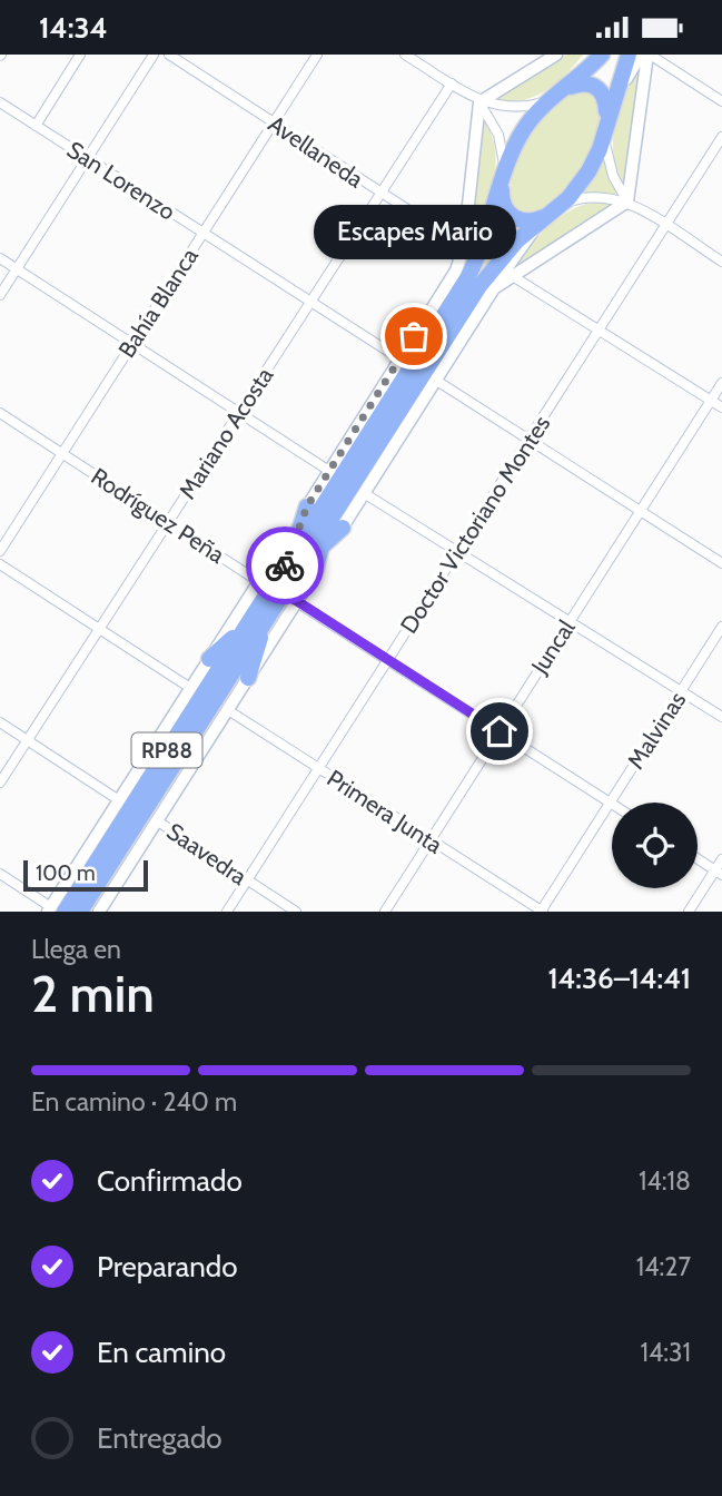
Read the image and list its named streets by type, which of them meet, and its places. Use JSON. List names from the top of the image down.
{
  "streets": {
    "highway": ["RP88"],
    "street": [
      "Avellaneda",
      "San Lorenzo",
      "Bahía Blanca",
      "Mariano Acosta",
      "Rodríguez Peña",
      "Doctor Victoriano Montes",
      "Juncal",
      "Malvinas",
      "Primera Junta",
      "Saavedra"
    ]
  },
  "crossings": [
    ["Avellaneda", "Bahía Blanca"],
    ["Avellaneda", "Mariano Acosta"],
    ["San Lorenzo", "Bahía Blanca"],
    ["San Lorenzo", "Mariano Acosta"],
    ["Bahía Blanca", "Rodríguez Peña"],
    ["Mariano Acosta", "Rodríguez Peña"],
    ["Rodríguez Peña", "Doctor Victoriano Montes"],
    ["Rodríguez Peña", "Juncal"],
    ["Rodríguez Peña", "Malvinas"],
    ["Rodríguez Peña", "RP88"],
    ["Doctor Victoriano Montes", "Primera Junta"],
    ["Doctor Victoriano Montes", "Saavedra"],
    ["Juncal", "Primera Junta"],
    ["Malvinas", "Primera Junta"]
  ],
  "places": ["Escapes Mario"],
  "scale_bar": "100 m",
  "page": {
    "status": "14:34",
    "bubble": "Escapes Mario",
    "scale": "100 m",
    "heading": ["2 min", "Llega en", "14:36–14:41"],
    "bar": "En camino · 240 m",
    "list": [
      ["Confirmado", "14:18"],
      ["Preparando", "14:27"],
      ["En camino", "14:31"],
      "Entregado"
    ]
  }
}
